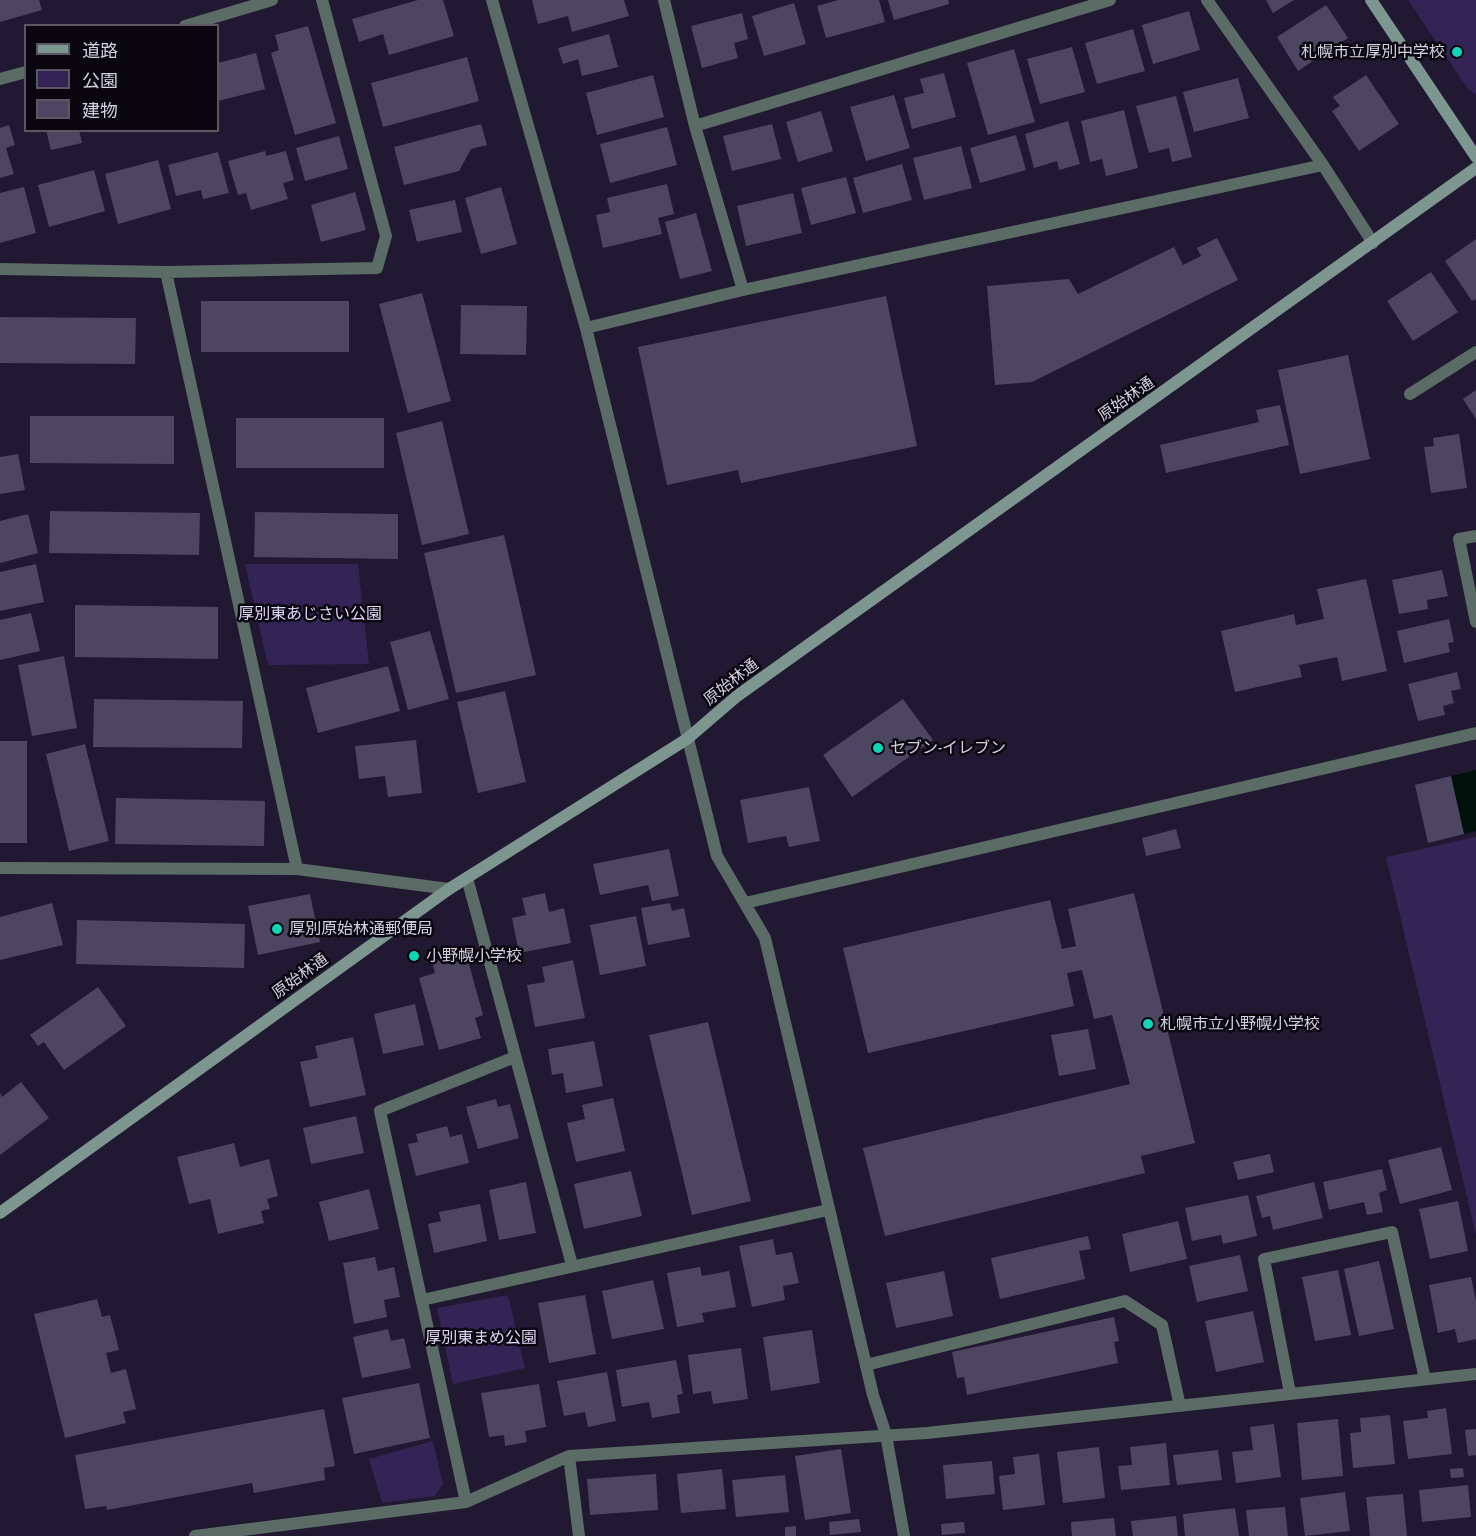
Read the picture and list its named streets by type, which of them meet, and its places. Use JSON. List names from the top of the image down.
{
  "streets": {
    "street": ["原始林通"]
  },
  "parks": ["厚別東あじさい公園", "厚別東まめ公園"],
  "places": [
    "札幌市立厚別中学校",
    "セブン-イレブン",
    "厚別原始林通郵便局",
    "小野幌小学校",
    "札幌市立小野幌小学校"
  ],
  "legend": ["道路", "公園", "建物"]
}
